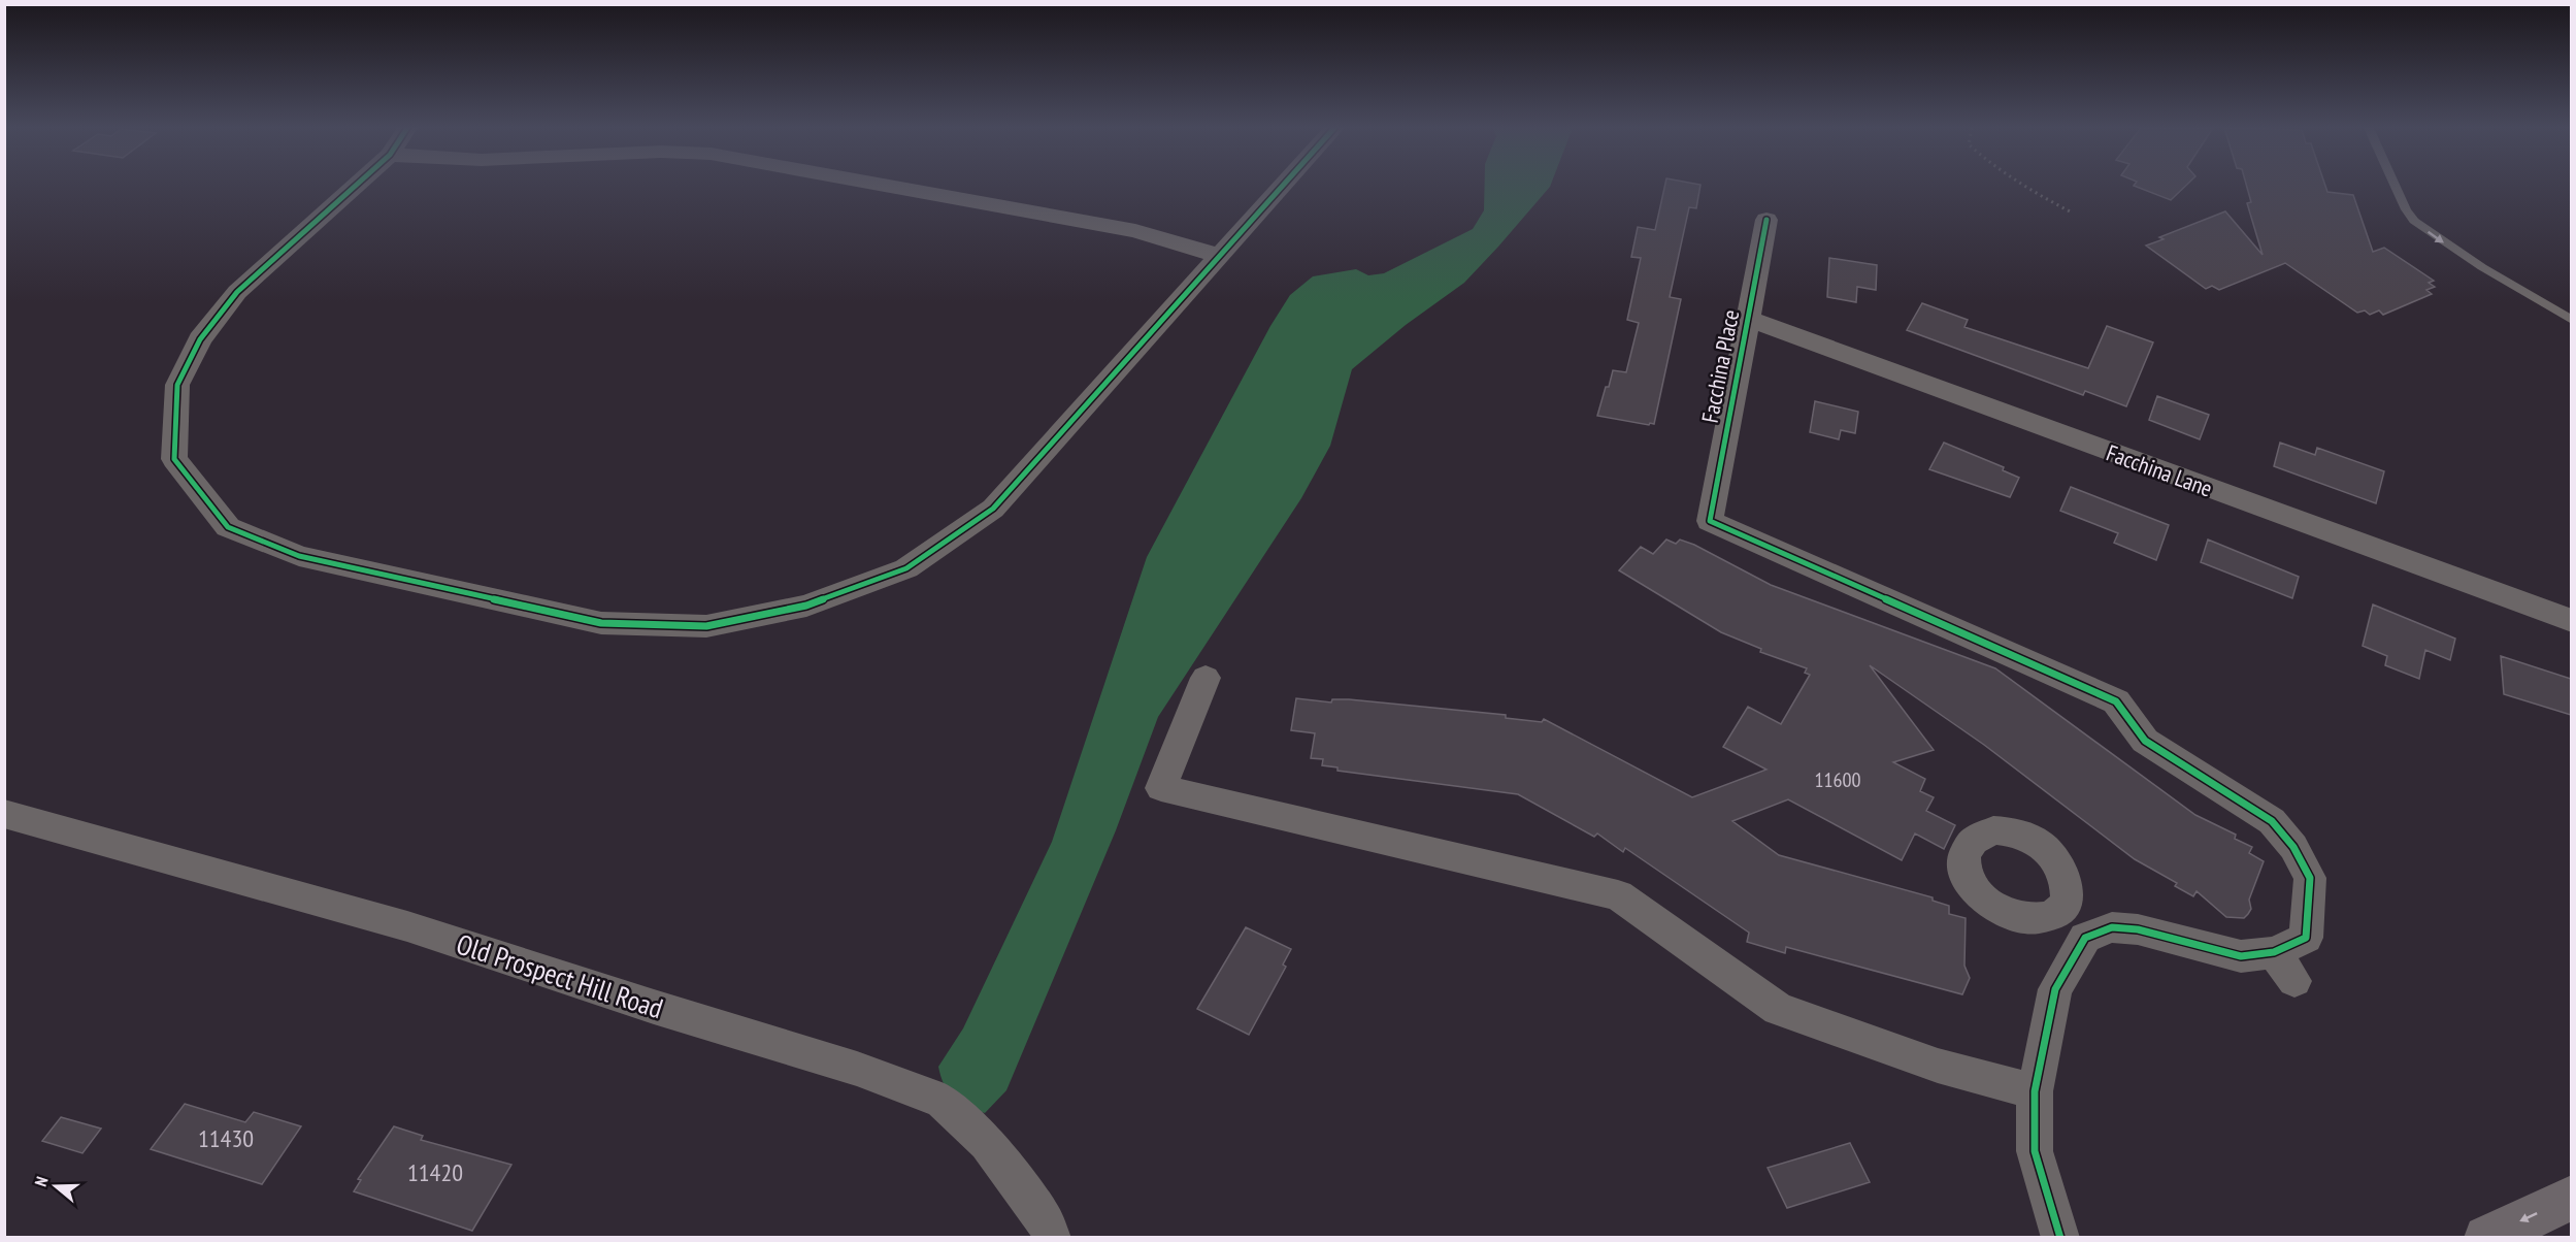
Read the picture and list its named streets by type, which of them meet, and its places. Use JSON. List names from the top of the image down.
{
  "streets": {
    "street": ["Facchina Place", "Facchina Lane", "Old Prospect Hill Road"]
  },
  "crossings": [
    ["Facchina Place", "Facchina Lane"]
  ],
  "house_numbers": ["11600", "11430", "11420"],
  "north": "left"
}
